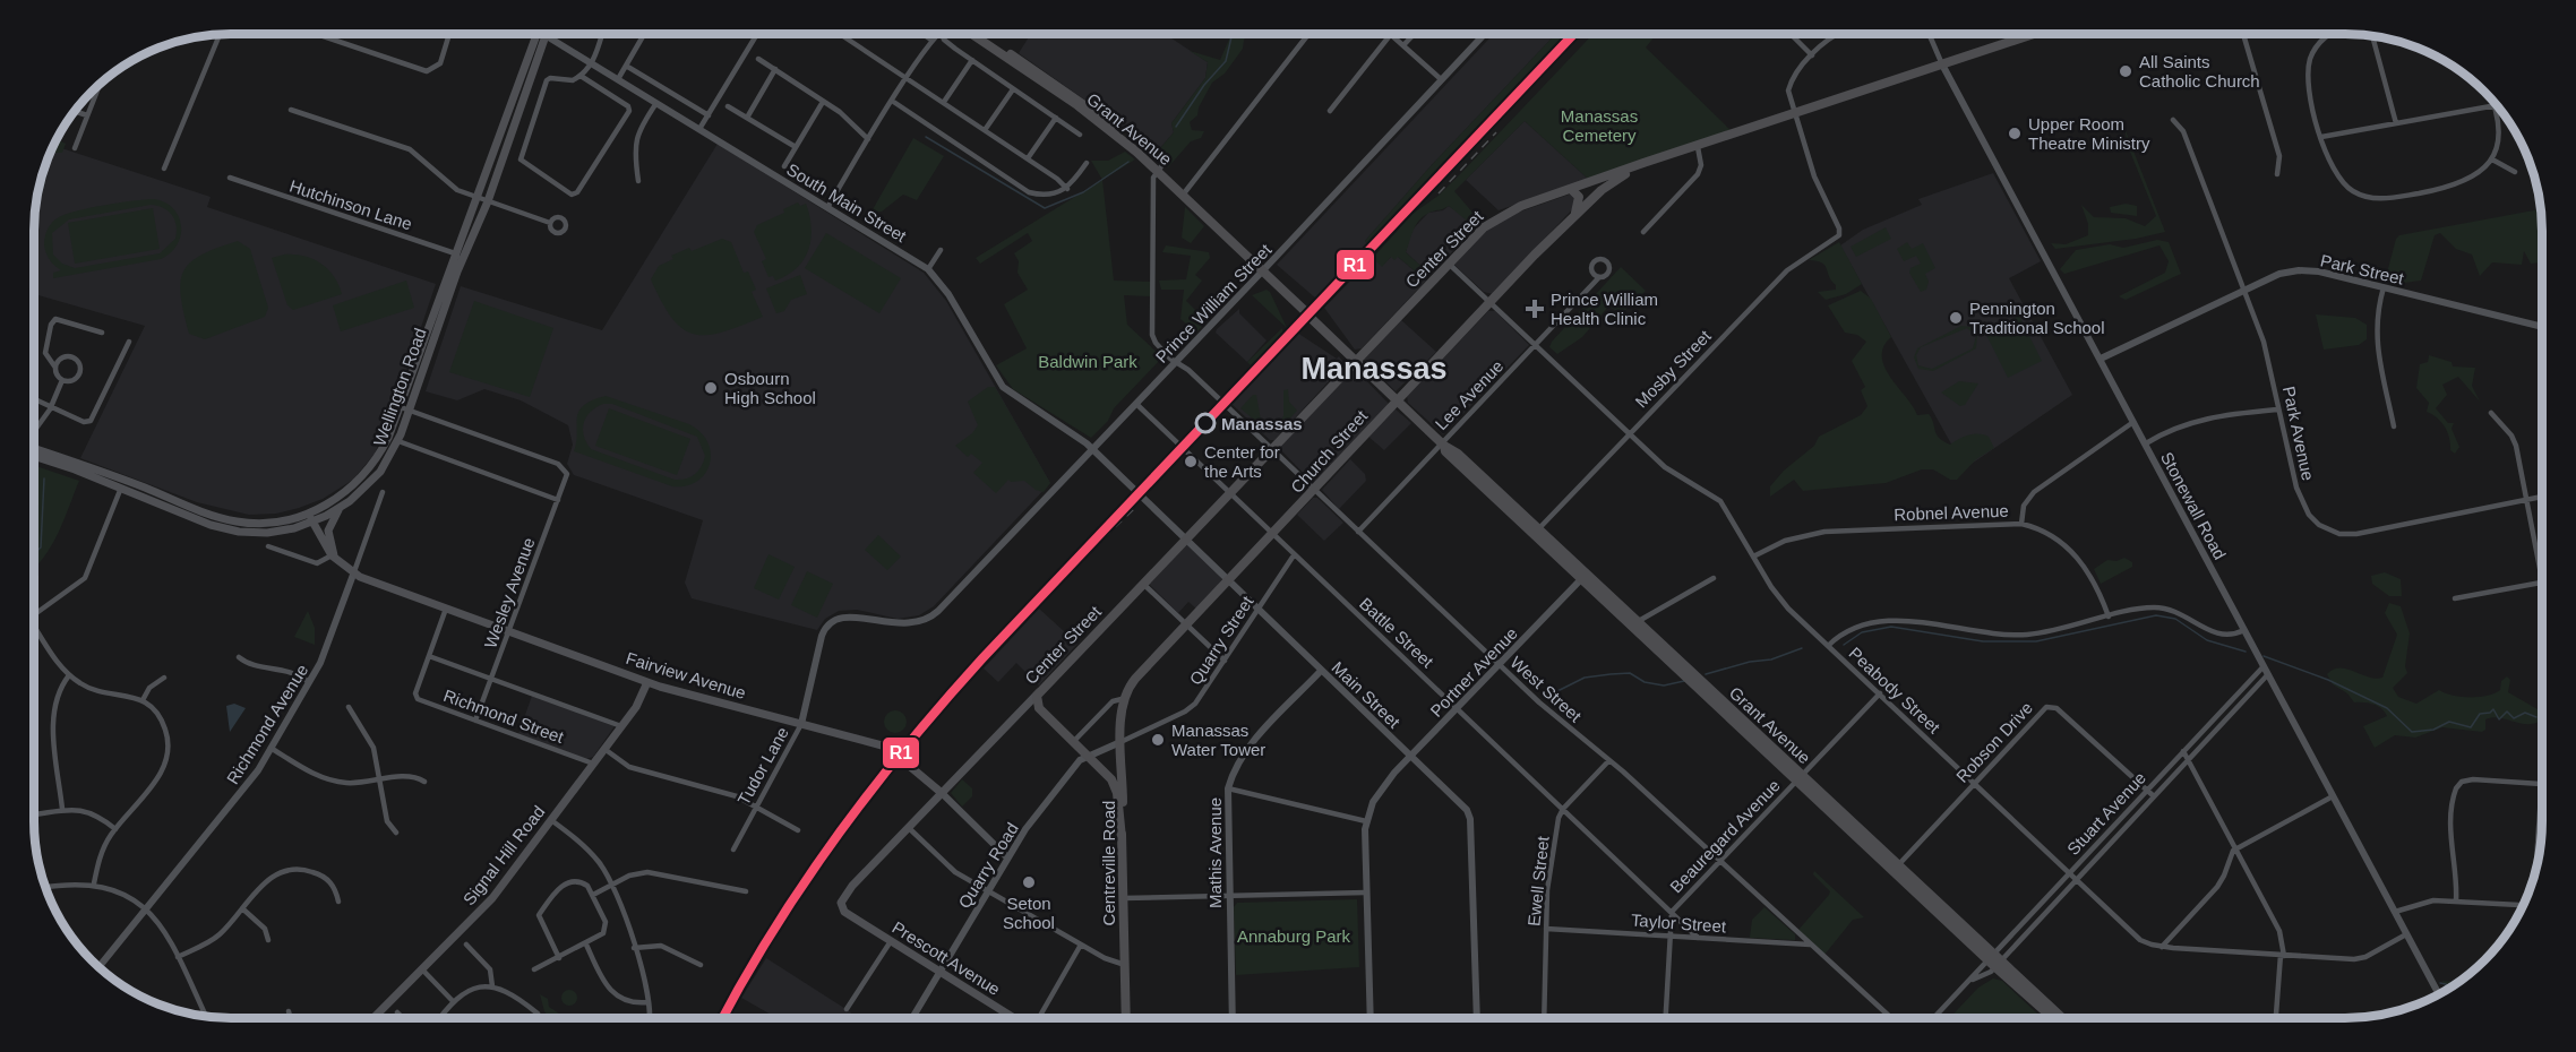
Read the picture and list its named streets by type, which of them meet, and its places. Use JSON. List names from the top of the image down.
{
  "streets": {
    "highway": ["Center Street", "Church Street", "Centreville Road"],
    "main road": [
      "Grant Avenue",
      "Wellington Road",
      "Fairview Avenue",
      "Signal Hill Road",
      "Prescott Avenue"
    ],
    "street": [
      "South Main Street",
      "Hutchinson Lane",
      "Park Street",
      "Prince William Street",
      "Mosby Street",
      "Lee Avenue",
      "Park Avenue",
      "Stonewall Road",
      "Robnel Avenue",
      "Wesley Avenue",
      "Battle Street",
      "Quarry Street",
      "Portner Avenue",
      "West Street",
      "Peabody Street",
      "Main Street",
      "Richmond Street",
      "Richmond Avenue",
      "Robson Drive",
      "Tudor Lane",
      "Stuart Avenue",
      "Beauregard Avenue",
      "Mathis Avenue",
      "Quarry Road",
      "Ewell Street",
      "Taylor Street"
    ]
  },
  "crossings": [
    ["Grant Avenue", "Center Street"],
    ["Grant Avenue", "Prince William Street"],
    ["Grant Avenue", "Mosby Street"],
    ["Grant Avenue", "Lee Avenue"],
    ["Grant Avenue", "Church Street"],
    ["Grant Avenue", "Portner Avenue"],
    ["Grant Avenue", "West Street"],
    ["Grant Avenue", "Robson Drive"],
    ["Grant Avenue", "Stuart Avenue"],
    ["Grant Avenue", "Beauregard Avenue"],
    ["South Main Street", "Prince William Street"],
    ["South Main Street", "Main Street"],
    ["Hutchinson Lane", "Wellington Road"],
    ["Center Street", "Mosby Street"],
    ["Center Street", "Church Street"],
    ["Center Street", "Stonewall Road"],
    ["Center Street", "Battle Street"],
    ["Center Street", "Fairview Avenue"],
    ["Center Street", "West Street"],
    ["Center Street", "Peabody Street"],
    ["Center Street", "Main Street"],
    ["Center Street", "Prescott Avenue"],
    ["Park Street", "Park Avenue"],
    ["Park Street", "Stonewall Road"],
    ["Prince William Street", "Battle Street"],
    ["Prince William Street", "West Street"],
    ["Prince William Street", "Main Street"],
    ["Prince William Street", "Tudor Lane"],
    ["Mosby Street", "Peabody Street"],
    ["Wellington Road", "Wesley Avenue"],
    ["Wellington Road", "Fairview Avenue"],
    ["Lee Avenue", "West Street"],
    ["Lee Avenue", "Peabody Street"],
    ["Church Street", "Battle Street"],
    ["Church Street", "West Street"],
    ["Church Street", "Peabody Street"],
    ["Church Street", "Main Street"],
    ["Church Street", "Centreville Road"],
    ["Stonewall Road", "Peabody Street"],
    ["Stonewall Road", "Stuart Avenue"],
    ["Robnel Avenue", "Peabody Street"],
    ["Wesley Avenue", "Fairview Avenue"],
    ["Wesley Avenue", "Richmond Street"],
    ["Battle Street", "Quarry Street"],
    ["Battle Street", "Portner Avenue"],
    ["Battle Street", "Beauregard Avenue"],
    ["Battle Street", "Ewell Street"],
    ["Battle Street", "Taylor Street"],
    ["Quarry Street", "Main Street"],
    ["Quarry Street", "Centreville Road"],
    ["Quarry Street", "Quarry Road"],
    ["Portner Avenue", "West Street"],
    ["Portner Avenue", "Main Street"],
    ["Fairview Avenue", "Richmond Street"],
    ["Fairview Avenue", "Richmond Avenue"],
    ["Fairview Avenue", "Tudor Lane"],
    ["Fairview Avenue", "Signal Hill Road"],
    ["Fairview Avenue", "Quarry Road"],
    ["West Street", "Beauregard Avenue"],
    ["West Street", "Taylor Street"],
    ["Peabody Street", "Robson Drive"],
    ["Peabody Street", "Stuart Avenue"],
    ["Peabody Street", "Beauregard Avenue"],
    ["Main Street", "Mathis Avenue"],
    ["Richmond Street", "Signal Hill Road"],
    ["Robson Drive", "Stuart Avenue"],
    ["Beauregard Avenue", "Taylor Street"],
    ["Centreville Road", "Quarry Road"],
    ["Quarry Road", "Prescott Avenue"],
    ["Ewell Street", "Taylor Street"]
  ],
  "districts": ["Manassas"],
  "parks": ["Manassas Cemetery", "Baldwin Park", "Annaburg Park"],
  "places": {
    "other": [
      "All Saints Catholic Church",
      "Upper Room Theatre Ministry",
      "Pennington Traditional School",
      "Osbourn High School",
      "Manassas",
      "Center for the Arts",
      "Manassas Water Tower",
      "Seton School"
    ],
    "health": ["Prince William Health Clinic"]
  },
  "lines": ["transit line R1"]
}
